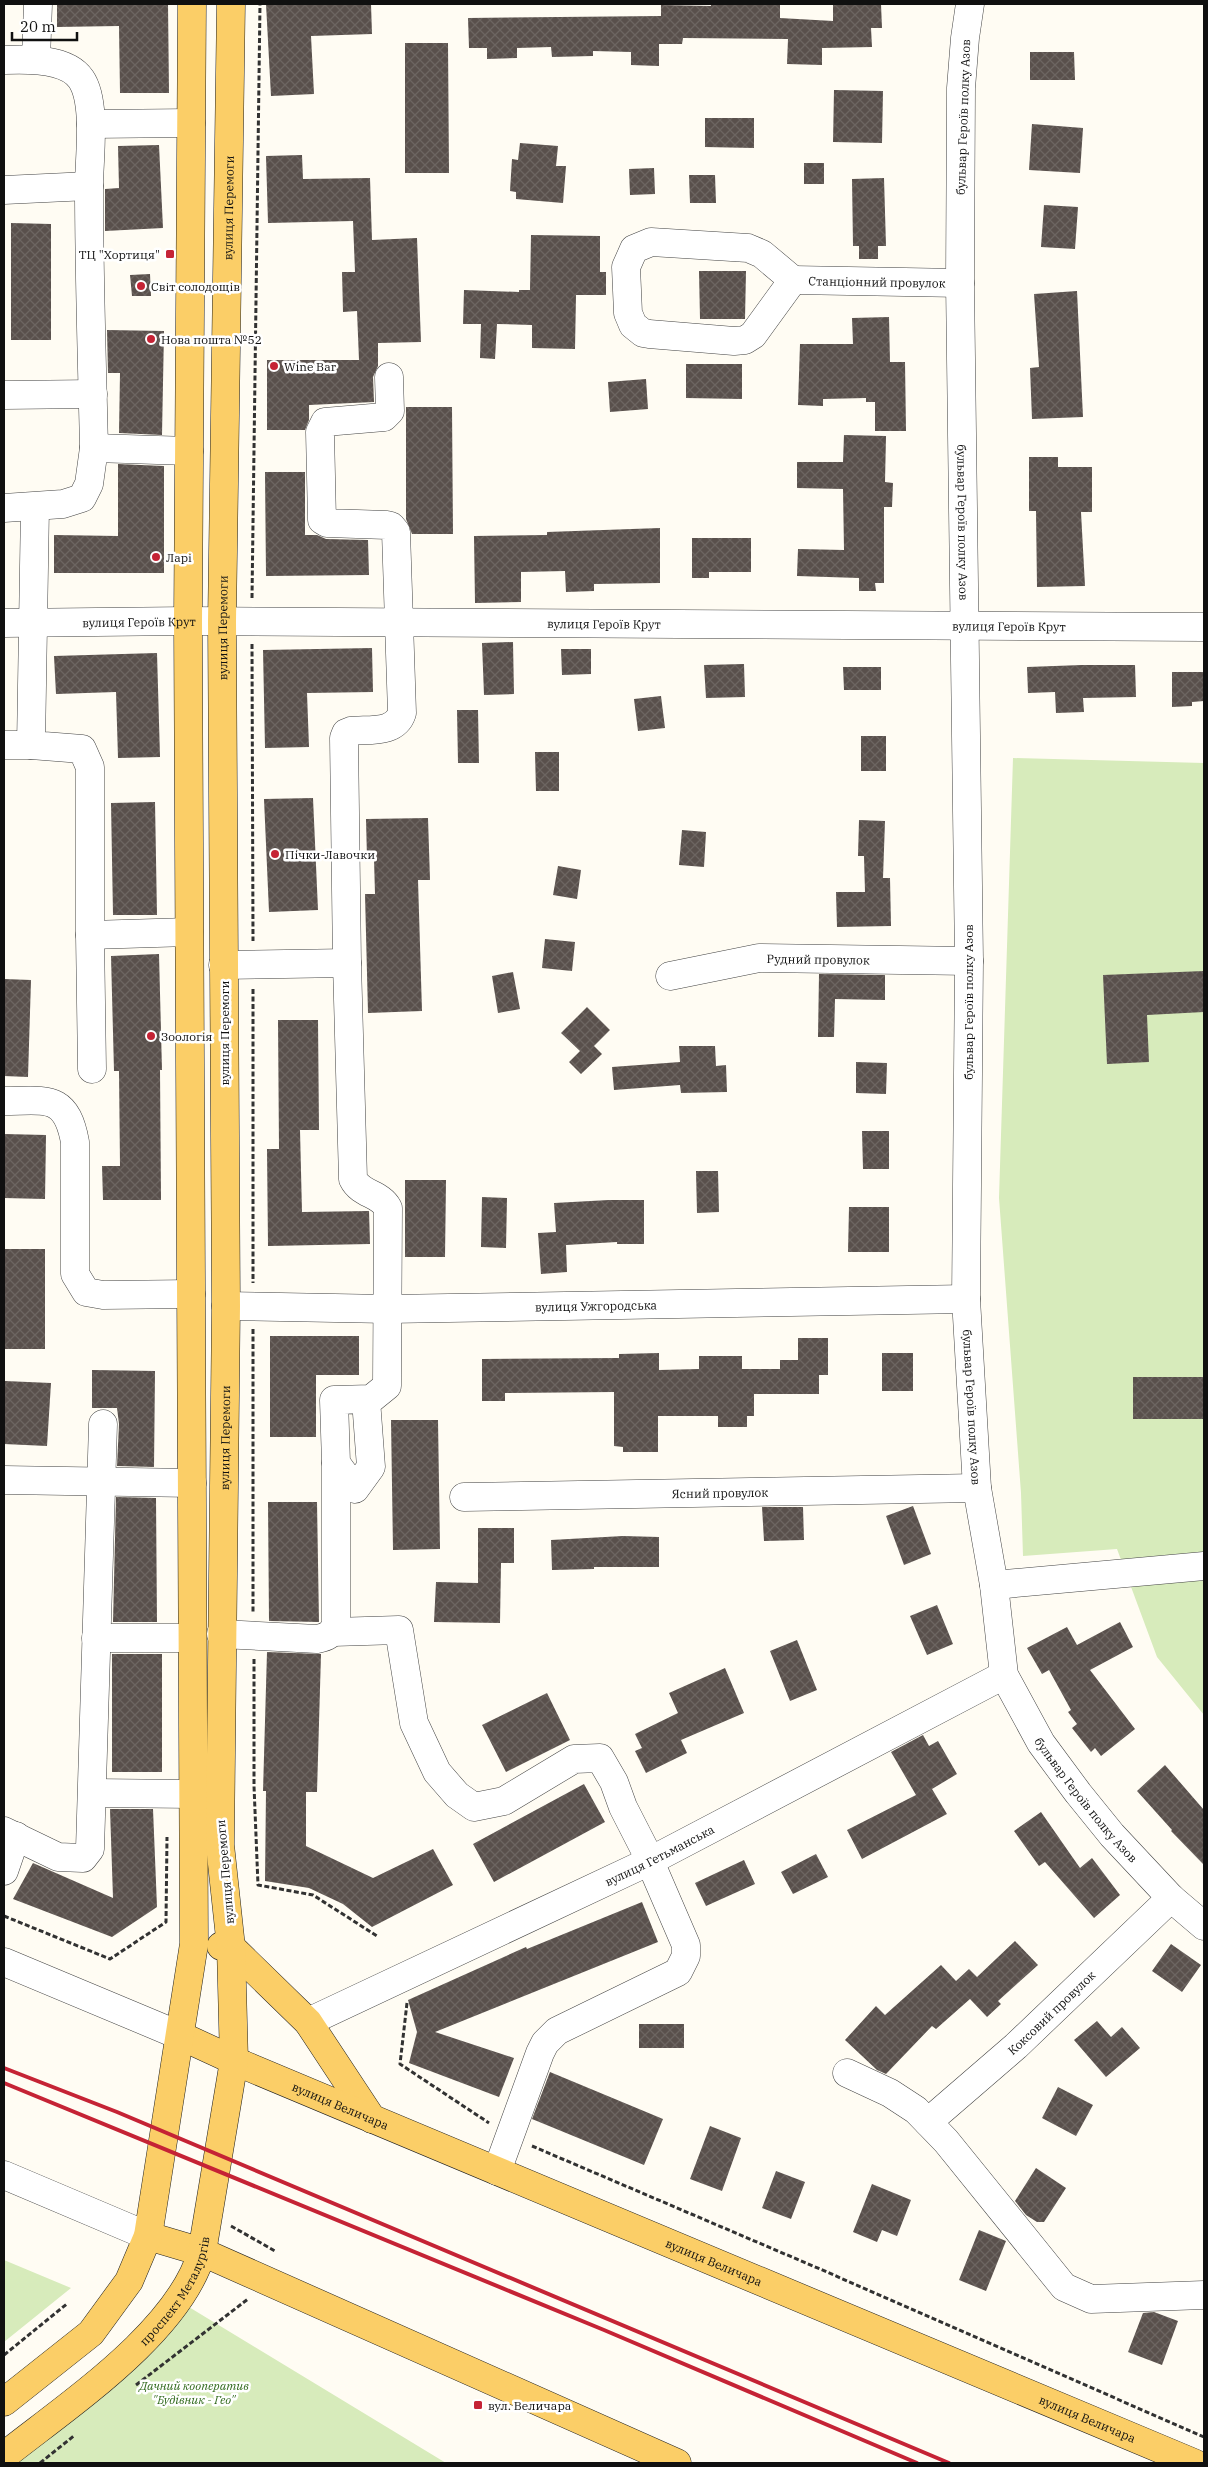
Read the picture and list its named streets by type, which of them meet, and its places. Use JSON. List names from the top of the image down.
{
  "streets": {
    "main road": ["вулиця Перемоги", "вулиця Величара", "проспект Металургів"],
    "street": [
      "бульвар Героїв полку Азов",
      "Станціонний провулок",
      "вулиця Героїв Крут",
      "Рудний провулок",
      "вулиця Ужгородська",
      "Ясний провулок",
      "вулиця Гетьманська",
      "Коксовий провулок"
    ]
  },
  "crossings": [
    ["бульвар Героїв полку Азов", "Станціонний провулок"],
    ["бульвар Героїв полку Азов", "вулиця Героїв Крут"],
    ["бульвар Героїв полку Азов", "Рудний провулок"],
    ["бульвар Героїв полку Азов", "вулиця Ужгородська"],
    ["бульвар Героїв полку Азов", "Ясний провулок"],
    ["бульвар Героїв полку Азов", "вулиця Гетьманська"],
    ["бульвар Героїв полку Азов", "Коксовий провулок"],
    ["вулиця Перемоги", "вулиця Героїв Крут"],
    ["вулиця Перемоги", "вулиця Ужгородська"],
    ["вулиця Перемоги", "вулиця Величара"],
    ["вулиця Перемоги", "проспект Металургів"],
    ["вулиця Величара", "проспект Металургів"]
  ],
  "parks": ["Дачний кооператив \"Будівник - Гео\""],
  "places": {
    "transit": ["ТЦ \"Хортиця\"", "вул. Величара"],
    "other": [
      "Світ солодощів",
      "Нова пошта №52",
      "Wine Bar",
      "Ларі",
      "Пічки-Лавочки",
      "Зоологія"
    ]
  },
  "scale_bar": "20 m"
}
